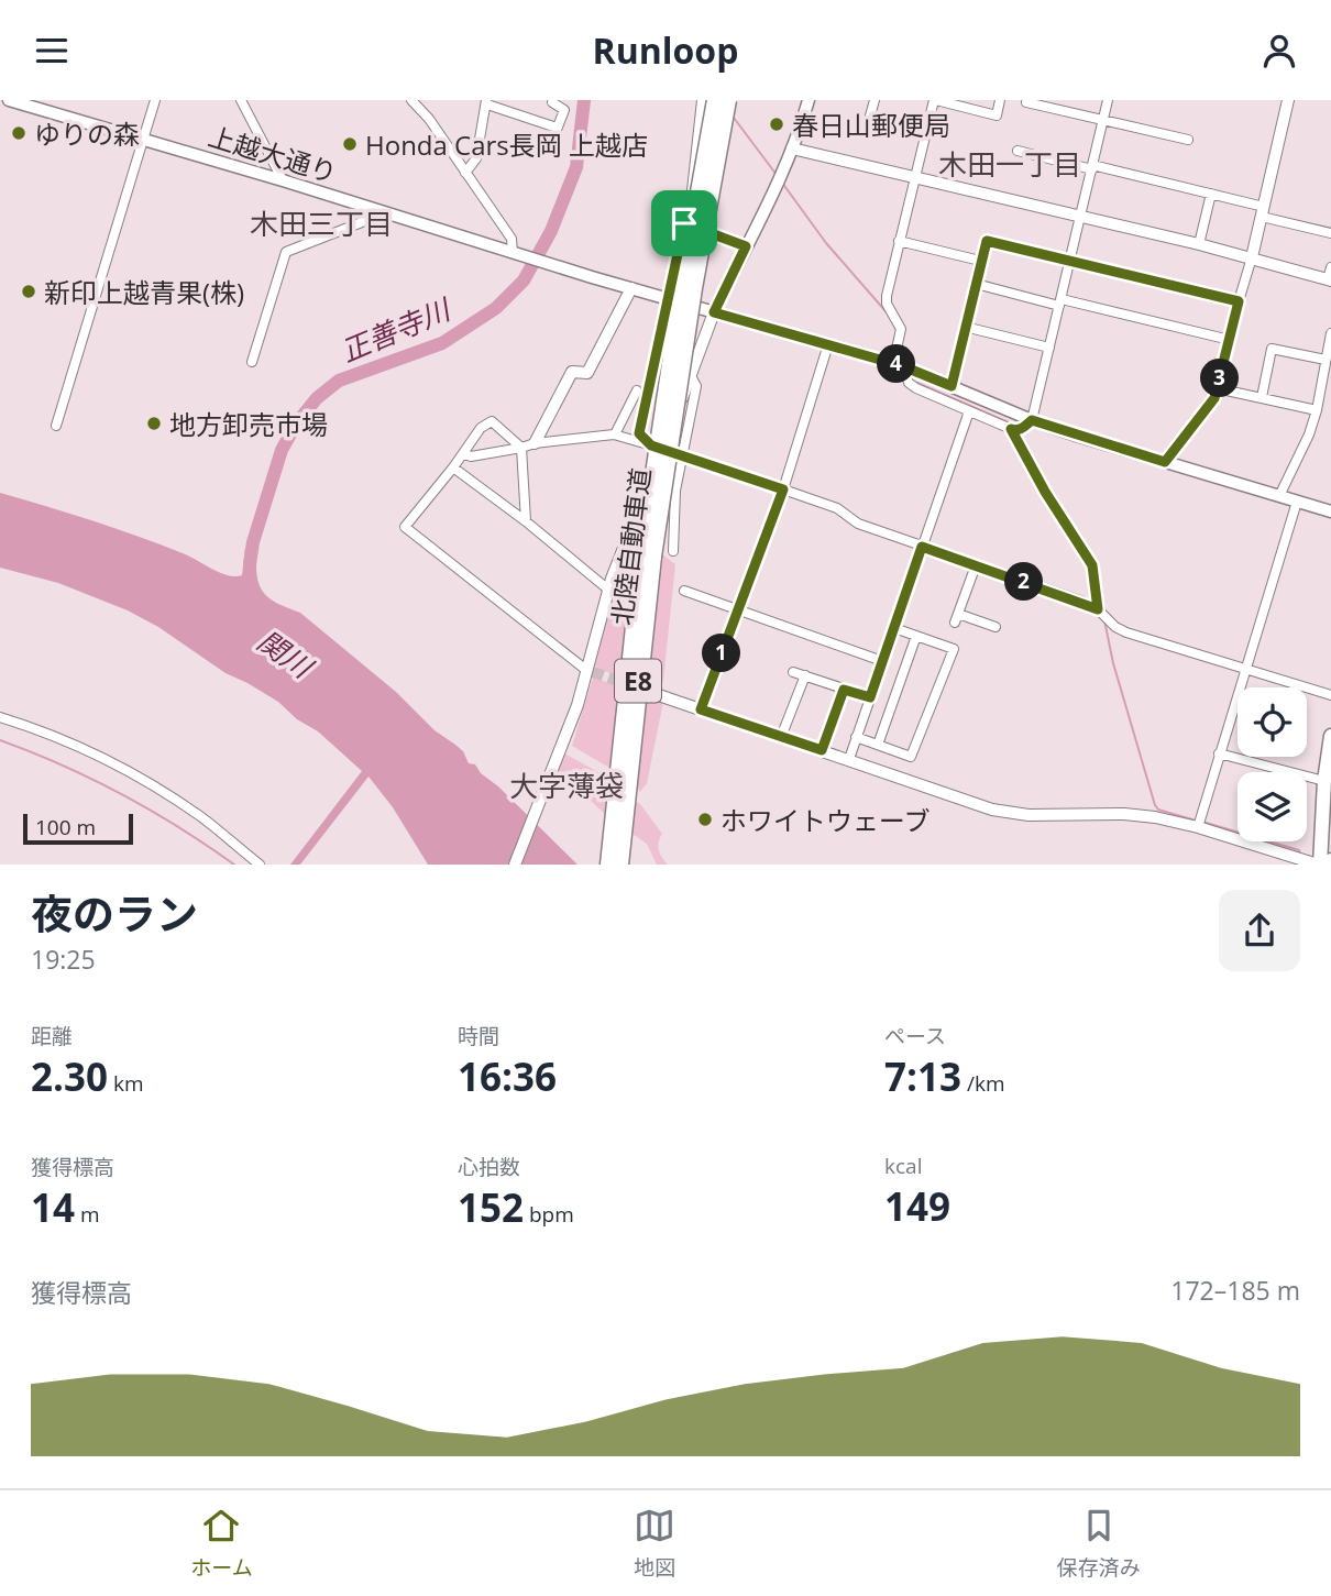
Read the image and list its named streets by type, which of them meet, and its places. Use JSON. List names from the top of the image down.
{
  "streets": {
    "highway": ["北陸自動車道", "E8"],
    "main road": ["上越大通り"]
  },
  "districts": ["木田一丁目", "木田三丁目", "大字薄袋"],
  "water": ["正善寺川", "関川"],
  "places": [
    "春日山郵便局",
    "ゆりの森",
    "Honda Cars長岡 上越店",
    "新印上越青果(株)",
    "地方卸売市場",
    "ホワイトウェーブ"
  ],
  "scale_bar": "100 m",
  "page": {
    "header": "Runloop",
    "pins": [
      "4",
      "3",
      "2",
      "1"
    ],
    "scale": "100 m",
    "heading": ["夜のラン", "19:25"],
    "stats": [
      ["距離", "2.30 km"],
      ["時間", "16:36"],
      ["ペース", "7:13 /km"],
      ["獲得標高", "14 m"],
      ["心拍数", "152 bpm"],
      ["kcal", "149"]
    ],
    "chart": ["獲得標高", "172–185 m"],
    "tabs": ["ホーム", "地図", "保存済み"]
  }
}
